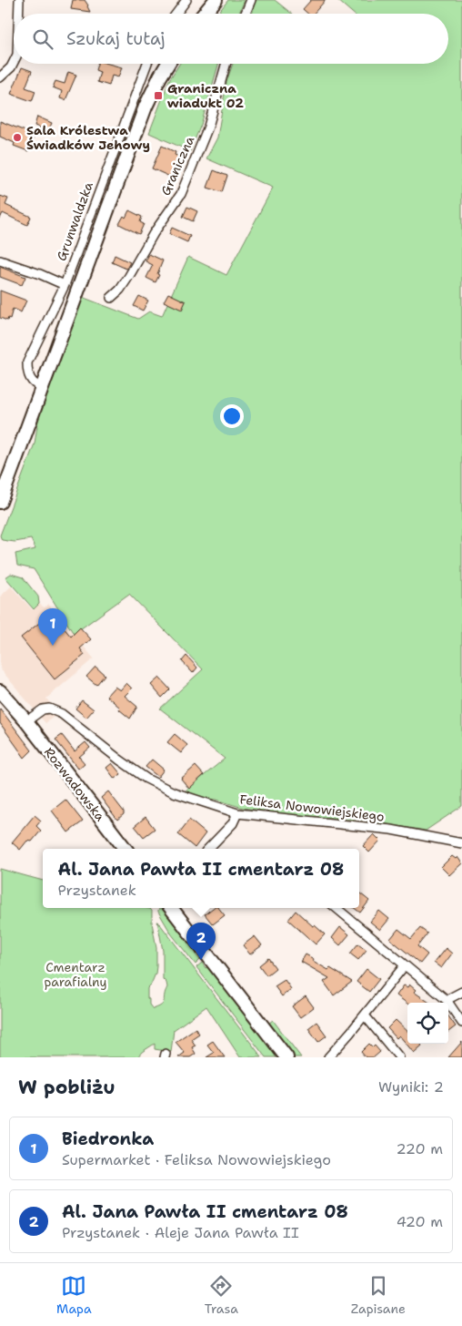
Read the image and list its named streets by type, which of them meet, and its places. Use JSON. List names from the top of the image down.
{
  "streets": {
    "street": [
      "Graniczna",
      "Grunwaldzka",
      "Rozwadowska",
      "Feliksa Nowowiejskiego"
    ]
  },
  "crossings": [
    ["Rozwadowska", "Feliksa Nowowiejskiego"]
  ],
  "parks": ["Cmentarz parafialny"],
  "places": {
    "transit": ["Graniczna wiadukt 02"],
    "other": ["Sala Królestwa Świadków Jehowy"]
  },
  "page": {
    "search": "Szukaj tutaj",
    "pins": ["1", "2"],
    "popup": ["Al. Jana Pawła II cmentarz 08", "Przystanek"],
    "heading": ["W pobliżu", "Wyniki: 2"],
    "list": [
      {
        "mark": "1",
        "name": "Biedronka",
        "note": "Supermarket · Feliksa Nowowiejskiego",
        "value": "220 m"
      },
      {
        "mark": "2",
        "name": "Al. Jana Pawła II cmentarz 08",
        "note": "Przystanek · Aleje Jana Pawła II",
        "value": "420 m"
      }
    ],
    "nav": ["Mapa", "Trasa", "Zapisane"]
  }
}
